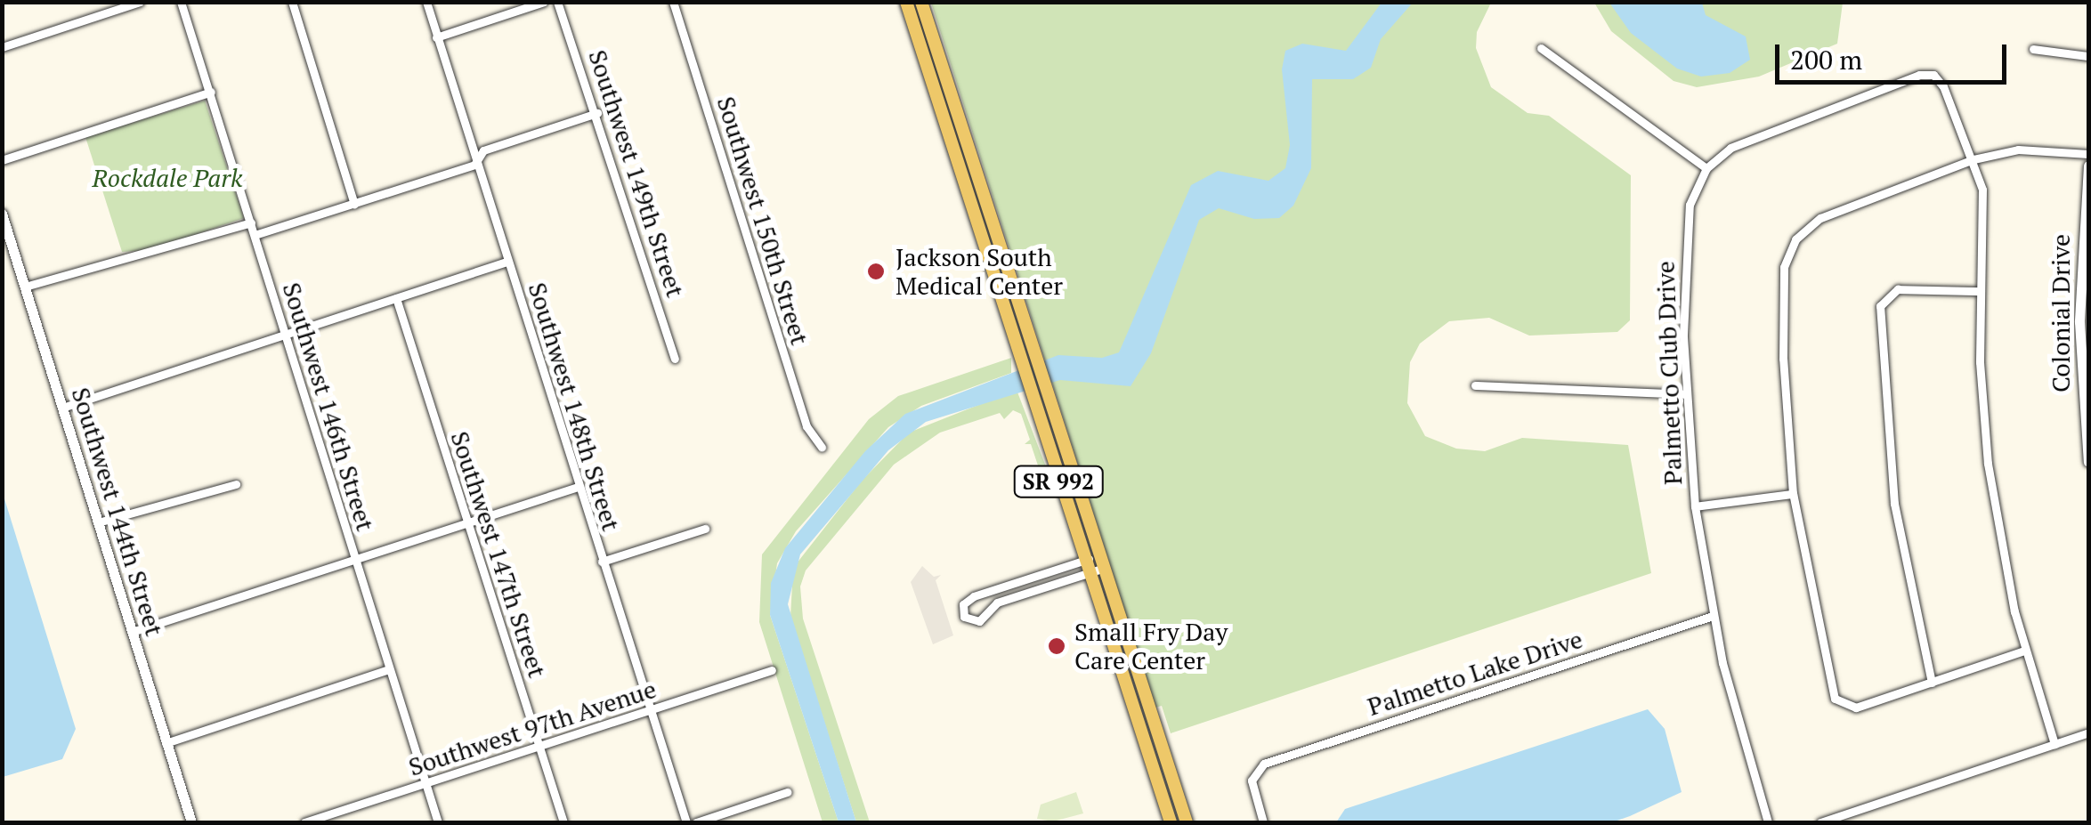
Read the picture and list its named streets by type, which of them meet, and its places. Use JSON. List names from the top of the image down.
{
  "streets": {
    "main road": ["SR 992"],
    "street": [
      "Southwest 149th Street",
      "Southwest 150th Street",
      "Colonial Drive",
      "Palmetto Club Drive",
      "Southwest 146th Street",
      "Southwest 148th Street",
      "Southwest 144th Street",
      "Southwest 147th Street",
      "Palmetto Lake Drive",
      "Southwest 97th Avenue"
    ]
  },
  "crossings": [
    ["Palmetto Club Drive", "Palmetto Lake Drive"],
    ["Southwest 146th Street", "Southwest 97th Avenue"],
    ["Southwest 148th Street", "Southwest 97th Avenue"],
    ["Southwest 147th Street", "Southwest 97th Avenue"]
  ],
  "parks": ["Rockdale Park"],
  "places": ["Jackson South Medical Center", "Small Fry Day Care Center"],
  "scale_bar": "200 m"
}
